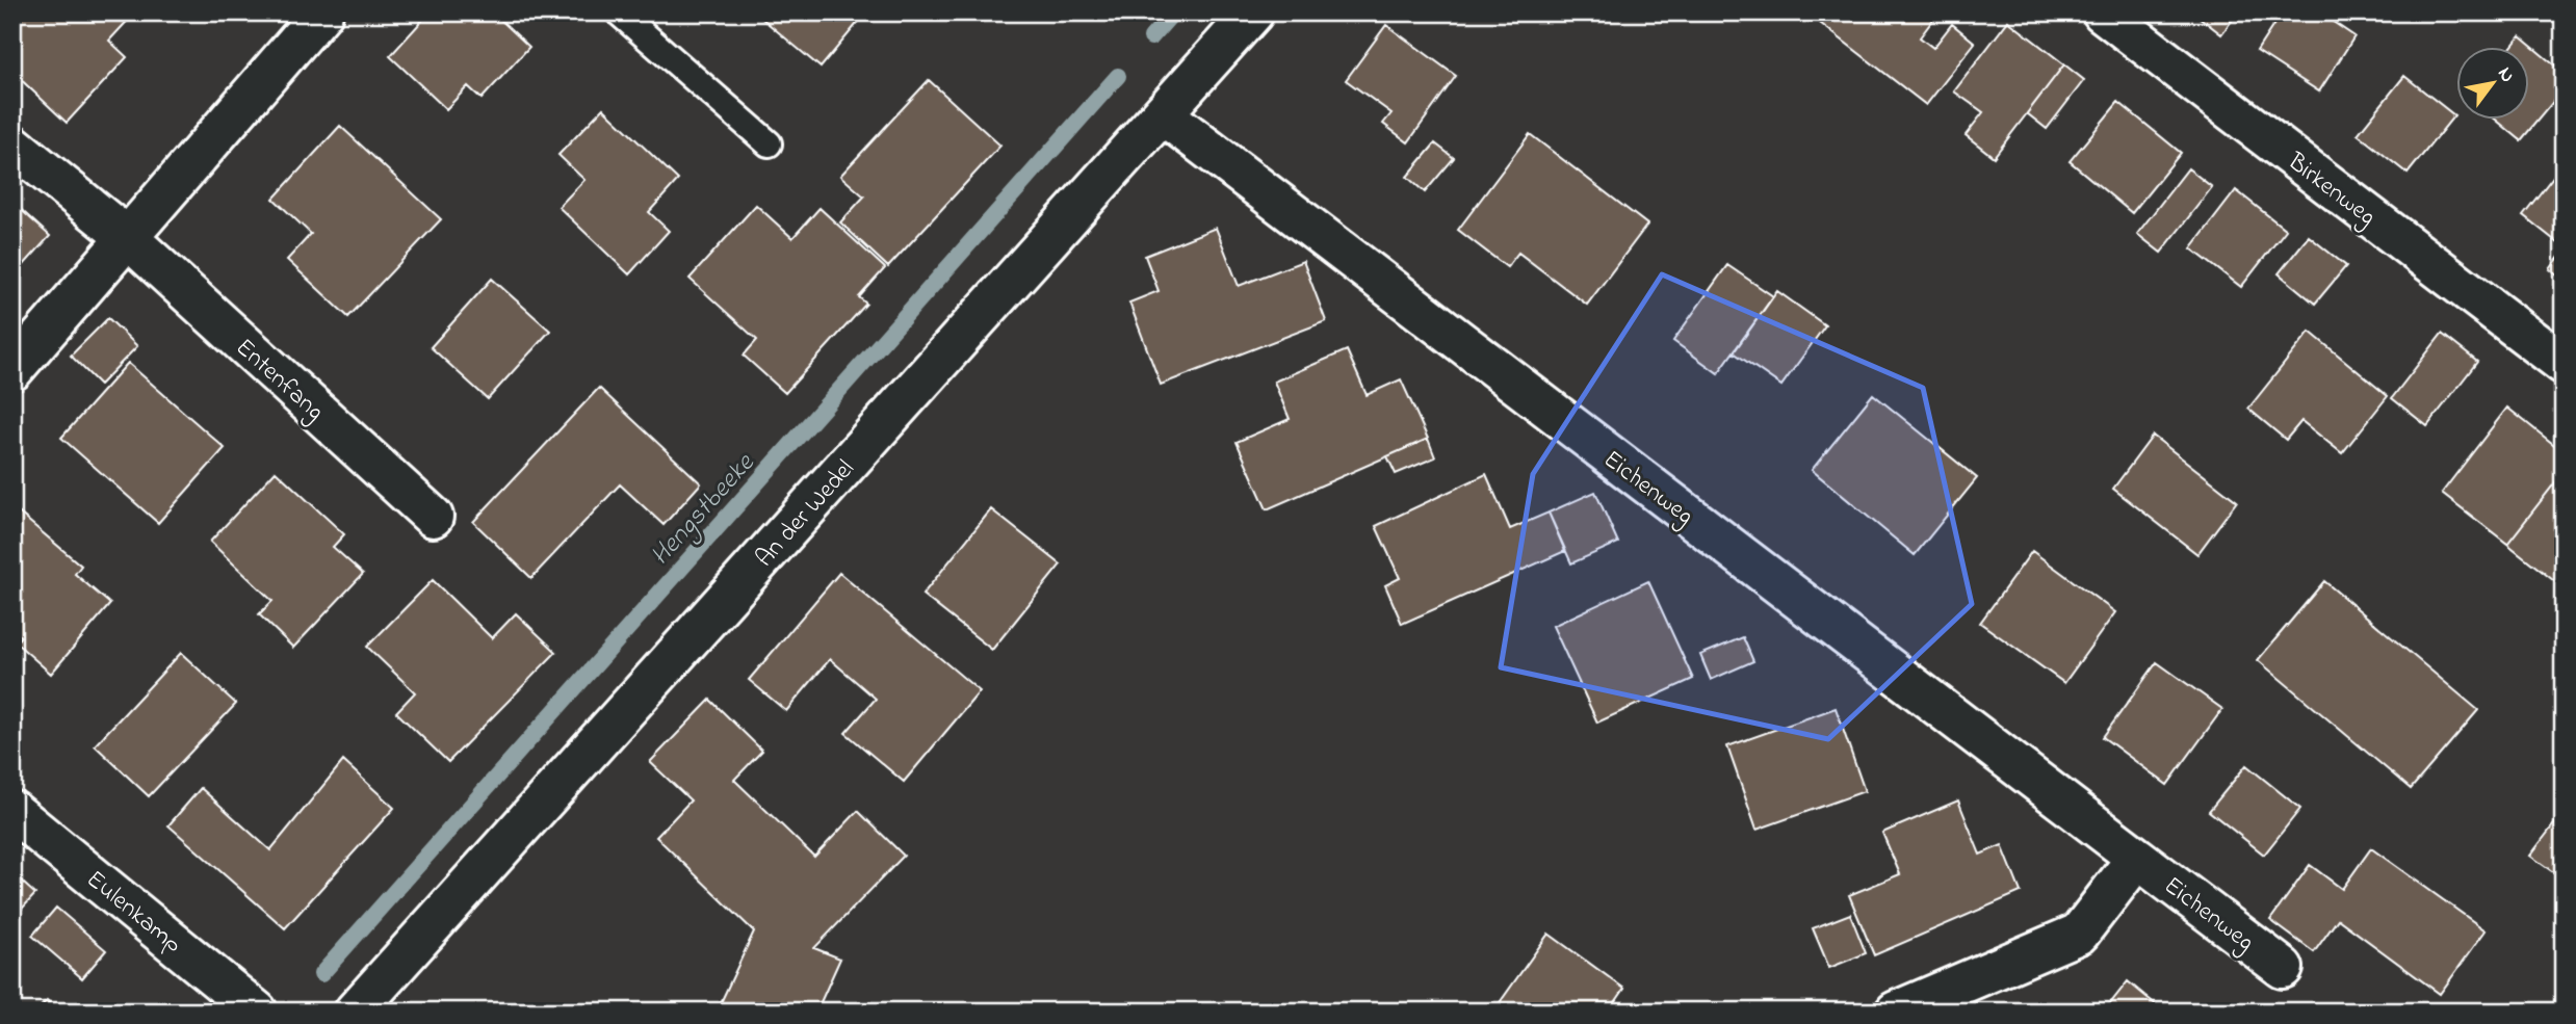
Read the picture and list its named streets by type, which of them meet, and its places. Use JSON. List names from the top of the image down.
{
  "streets": {
    "street": [
      "Birkenweg",
      "Entenfang",
      "Eichenweg",
      "An der Wedel",
      "Eulenkamp"
    ]
  },
  "crossings": [
    ["Eichenweg", "An der Wedel"]
  ],
  "water": ["Hengstbeeke"],
  "north": "top right"
}
